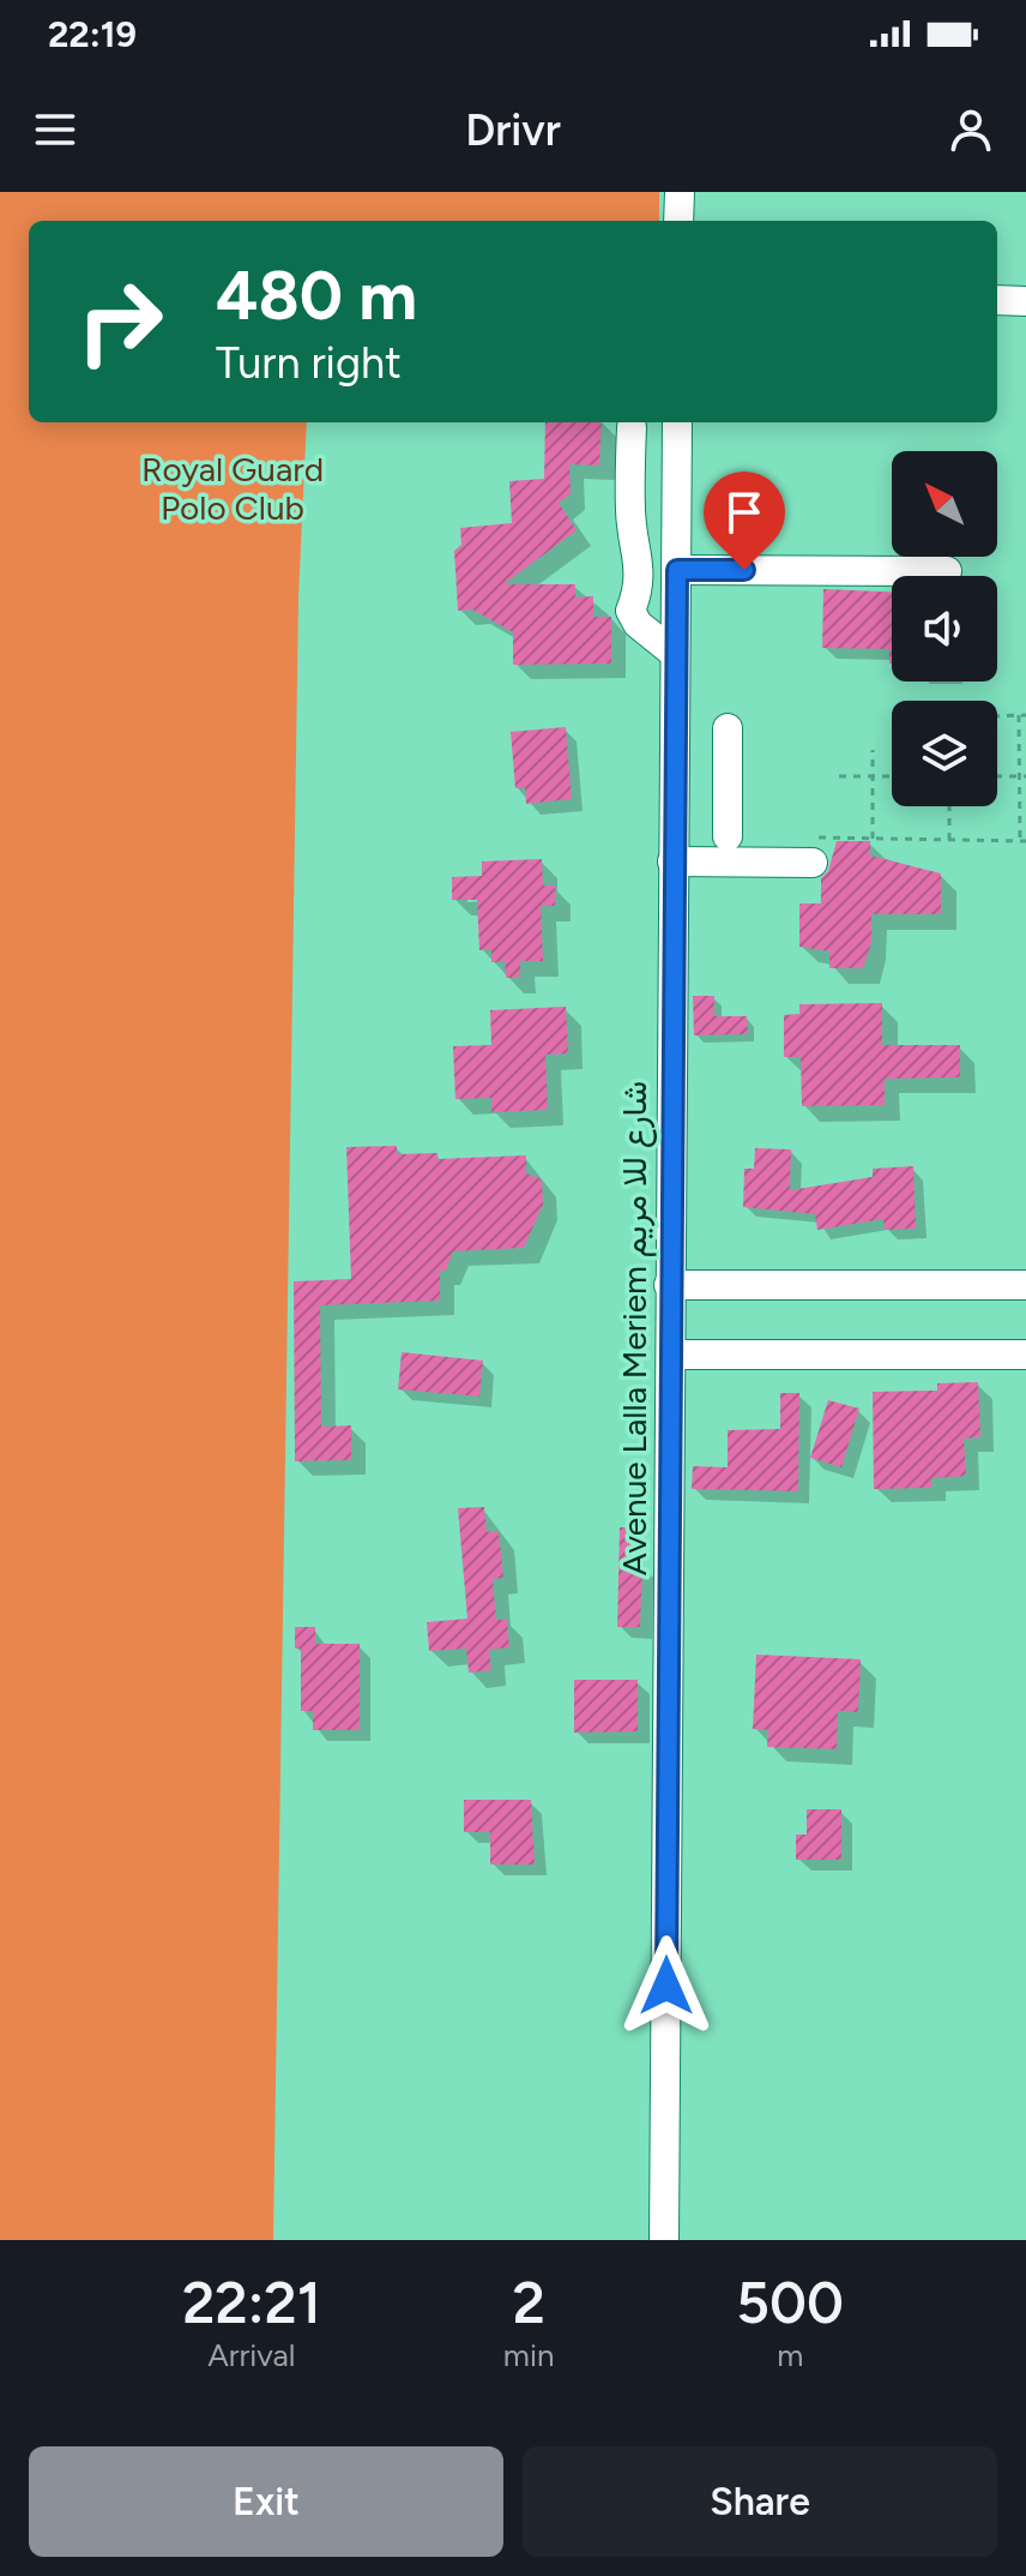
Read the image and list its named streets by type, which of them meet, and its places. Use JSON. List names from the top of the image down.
{
  "streets": {
    "street": ["Avenue Lalla Meriem شارع للا مريم"]
  },
  "parks": ["Royal Guard Polo Club"],
  "north": "top left",
  "page": {
    "status": "22:19",
    "header": "Drivr",
    "turn": ["480 m", "Turn right"],
    "eta": [
      "22:21",
      "Arrival",
      "2",
      "min",
      "500",
      "m"
    ],
    "buttons": ["Exit", "Share"]
  }
}
